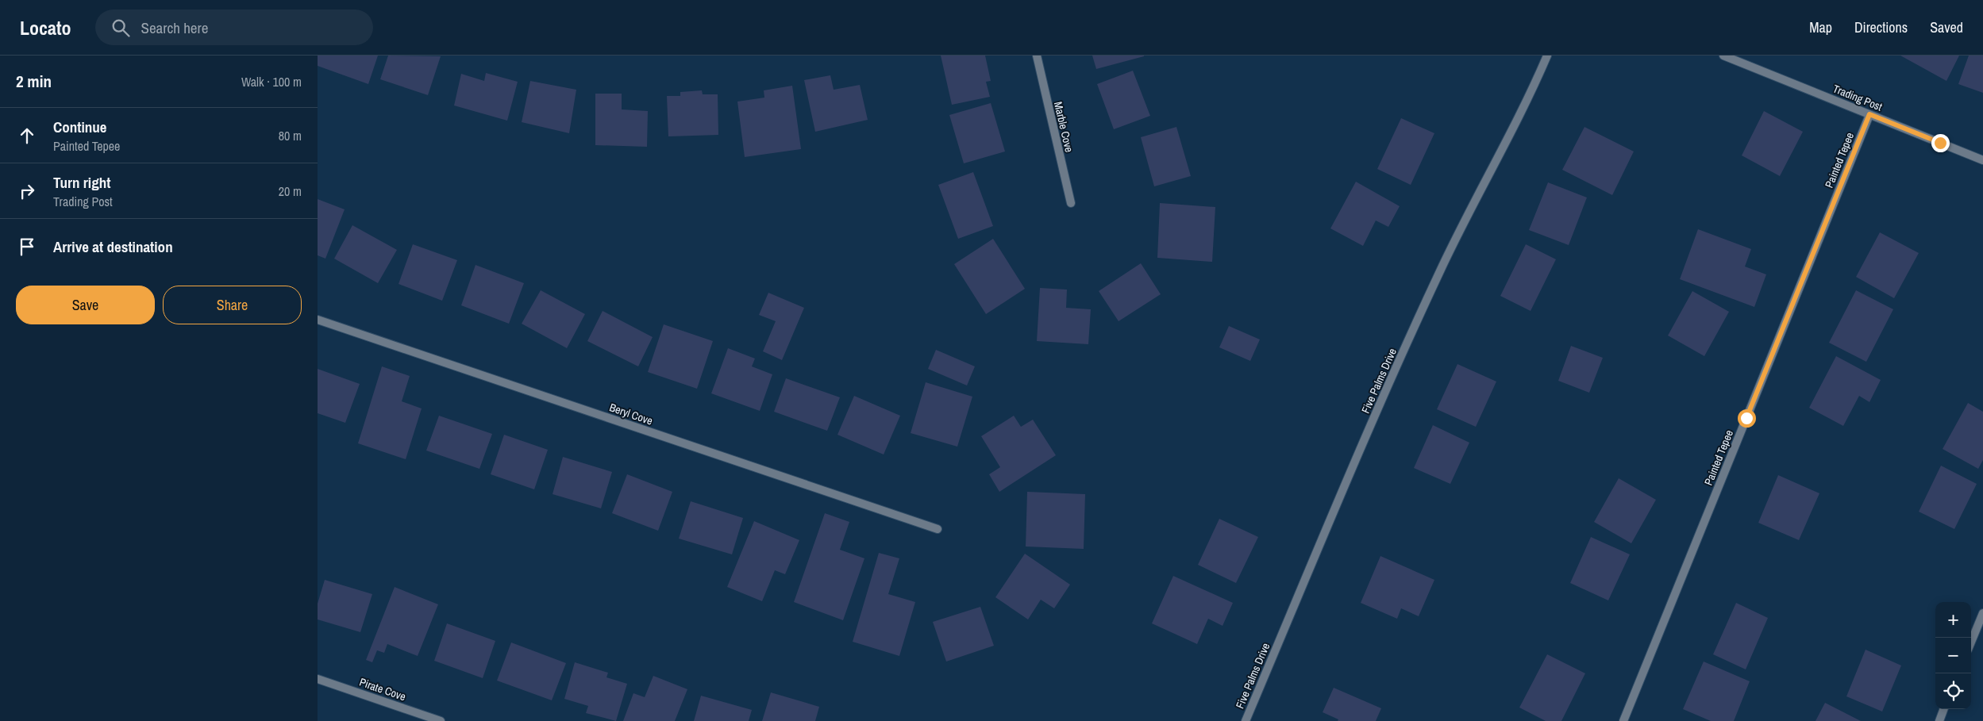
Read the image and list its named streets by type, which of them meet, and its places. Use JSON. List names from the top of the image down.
{
  "streets": {
    "street": [
      "Trading Post",
      "Marble Cove",
      "Painted Tepee",
      "Five Palms Drive",
      "Beryl Cove",
      "Pirate Cove"
    ]
  },
  "crossings": [
    ["Trading Post", "Painted Tepee"]
  ],
  "page": {
    "header": "Locato",
    "search": "Search here",
    "nav": ["Map", "Directions", "Saved"],
    "heading": ["2 min", "Walk · 100 m"],
    "list": [
      ["Continue", "Painted Tepee", "80 m"],
      ["Turn right", "Trading Post", "20 m"],
      "Arrive at destination"
    ],
    "buttons": ["Save", "Share"],
    "map_buttons": ["+", "−"]
  }
}
